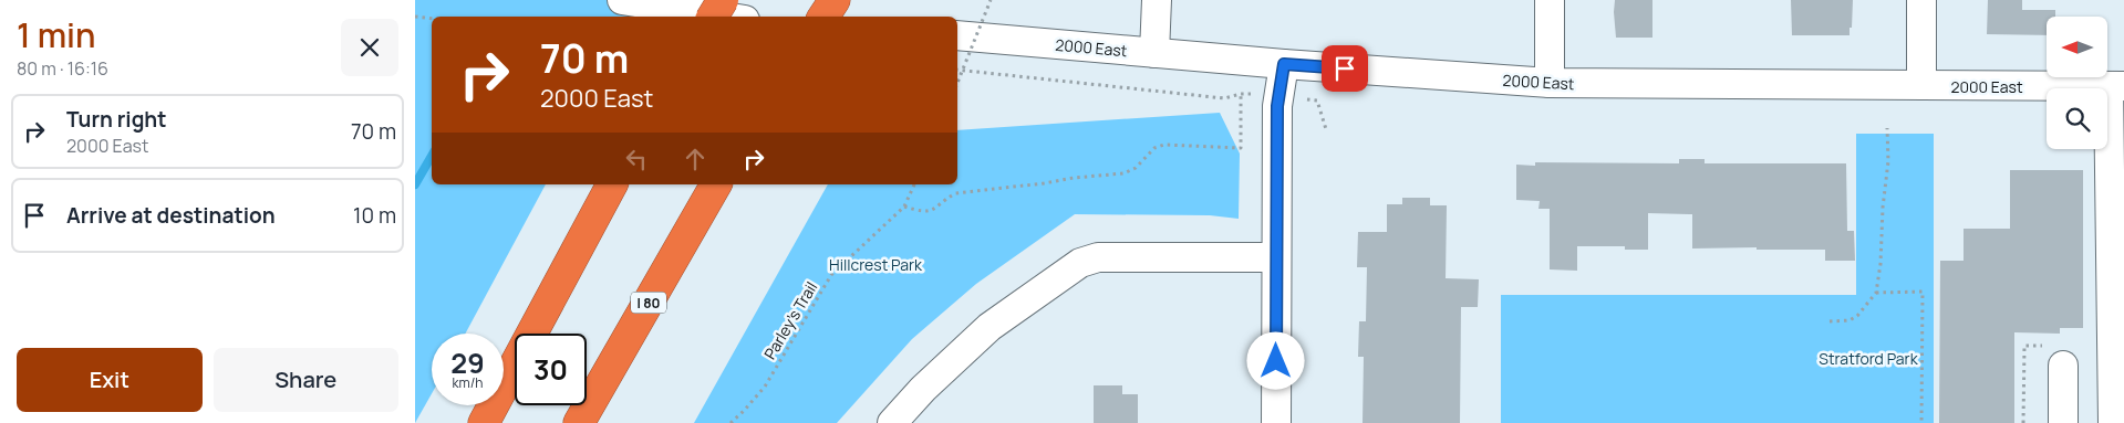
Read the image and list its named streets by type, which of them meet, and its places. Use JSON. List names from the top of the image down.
{
  "streets": {
    "highway": ["I 80"],
    "street": ["2000 East"],
    "path": ["Parley's Trail"]
  },
  "parks": ["Hillcrest Park", "Stratford Park"],
  "north": "left",
  "page": {
    "heading": ["1 min", "80 m · 16:16"],
    "turn": ["70 m", "2000 East"],
    "list": [
      {
        "name": "Turn right",
        "note": "2000 East",
        "value": "70 m"
      },
      {
        "name": "Arrive at destination",
        "value": "10 m"
      }
    ],
    "speed": "29 km/h",
    "limit": "30",
    "buttons": ["Exit", "Share"]
  }
}
